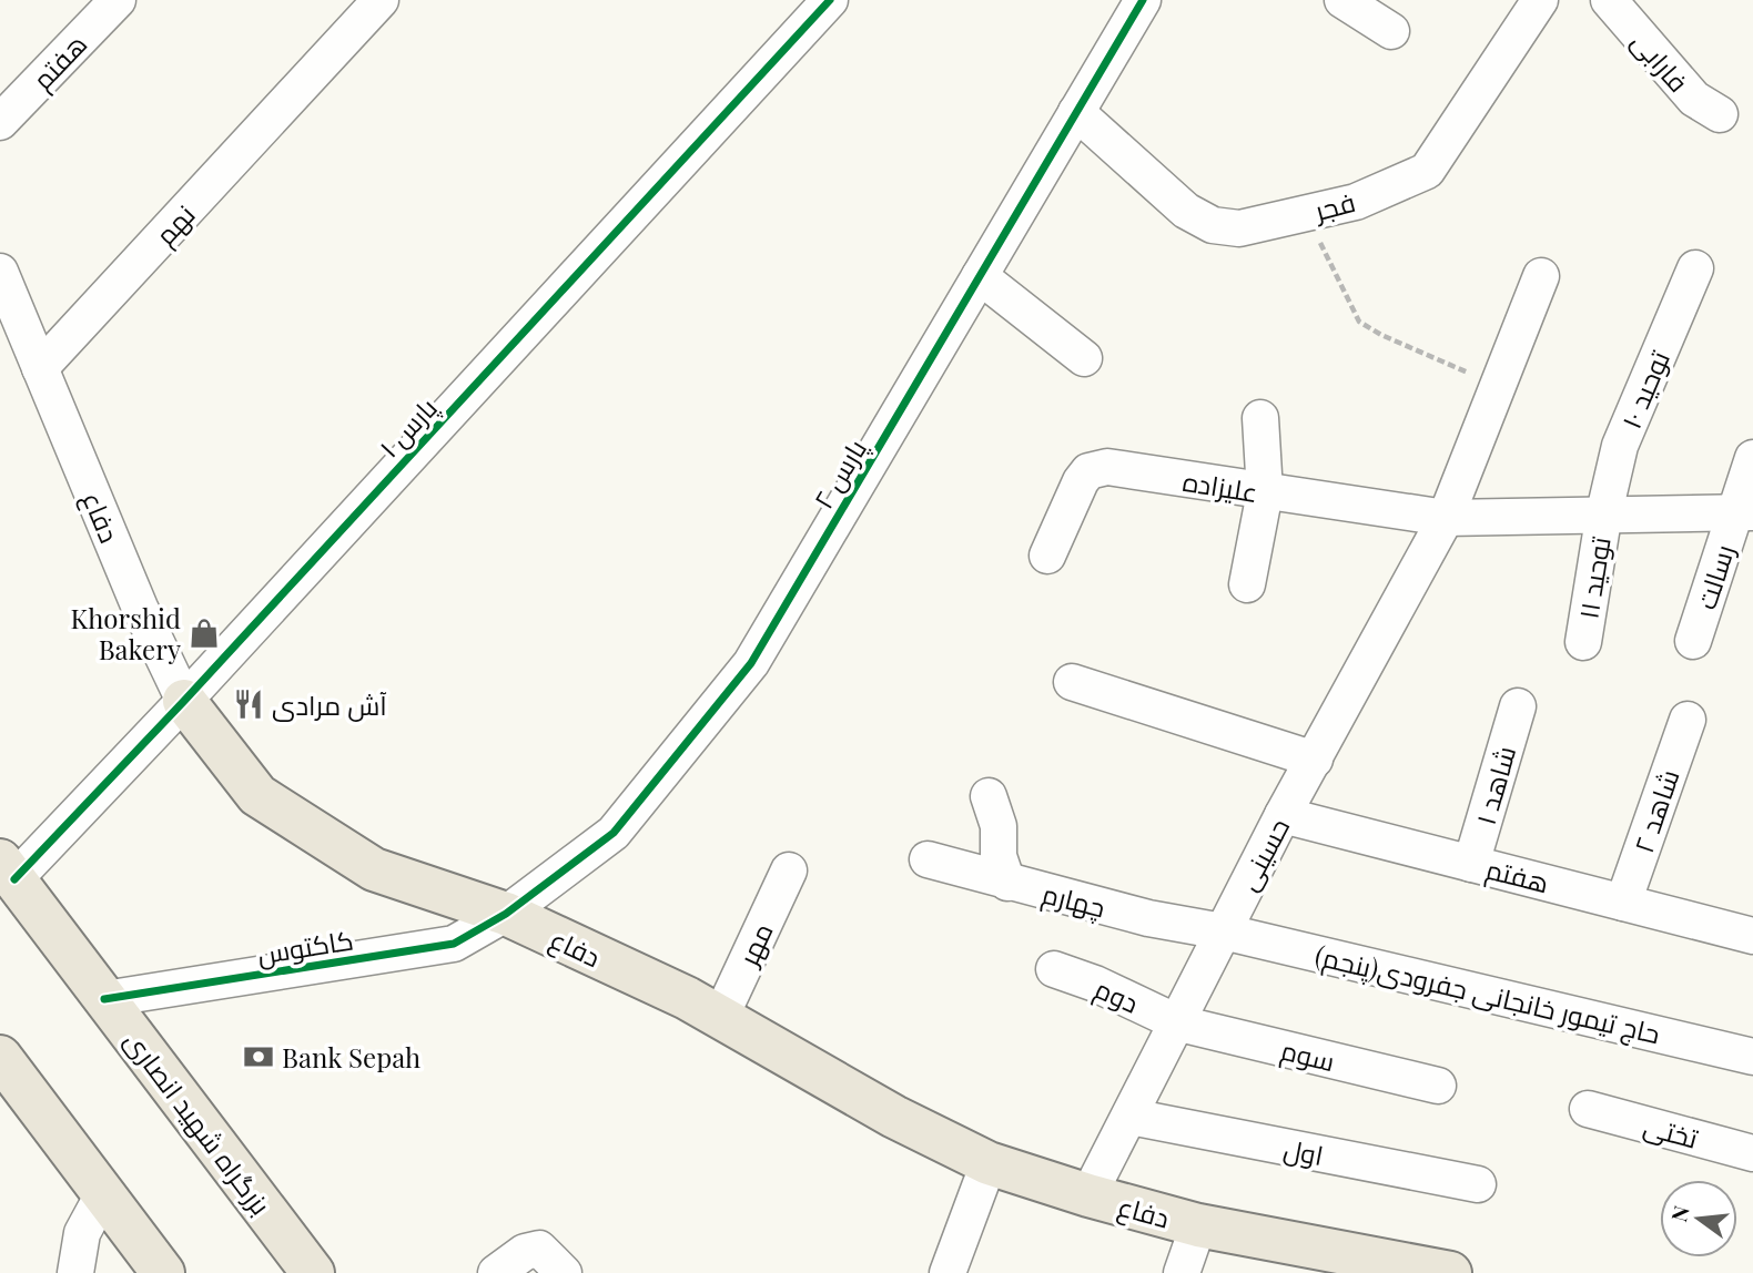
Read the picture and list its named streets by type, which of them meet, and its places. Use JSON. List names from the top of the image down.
{
  "streets": {
    "main road": ["دفاع", "بزرگراه شهید انصاری"],
    "street": [
      "هفتم",
      "فارابی",
      "فجر",
      "نهم",
      "توحید ۱۰",
      "پارس ۱",
      "پارس ۲",
      "علیزاده",
      "رسالت",
      "توحید ‍۱۱",
      "شاهد ۱",
      "شاهد ۲",
      "حسینی",
      "چهارم",
      "مهر",
      "کاکتوس",
      "حاج تیمور خانجانی جفرودی(پنجم)",
      "دوم",
      "سوم",
      "تختی",
      "اول"
    ]
  },
  "crossings": [
    ["هفتم", "شاهد ۱"],
    ["هفتم", "شاهد ۲"],
    ["هفتم", "حسینی"],
    ["فجر", "پارس ۲"],
    ["نهم", "دفاع"],
    ["توحید ۱۰", "علیزاده"],
    ["توحید ۱۰", "توحید ‍۱۱"],
    ["پارس ۱", "دفاع"],
    ["پارس ۱", "بزرگراه شهید انصاری"],
    ["پارس ۲", "دفاع"],
    ["پارس ۲", "کاکتوس"],
    ["علیزاده", "رسالت"],
    ["علیزاده", "توحید ‍۱۱"],
    ["علیزاده", "حسینی"],
    ["دفاع", "حسینی"],
    ["دفاع", "مهر"],
    ["دفاع", "کاکتوس"],
    ["حسینی", "چهارم"],
    ["حسینی", "حاج تیمور خانجانی جفرودی(پنجم)"],
    ["حسینی", "دوم"],
    ["حسینی", "سوم"],
    ["حسینی", "اول"],
    ["چهارم", "حاج تیمور خانجانی جفرودی(پنجم)"],
    ["کاکتوس", "بزرگراه شهید انصاری"],
    ["دوم", "سوم"]
  ],
  "places": {
    "shop": ["Khorshid Bakery"],
    "restaurant": ["آش مرادی"],
    "bank": ["Bank Sepah"]
  },
  "north": "left"
}
